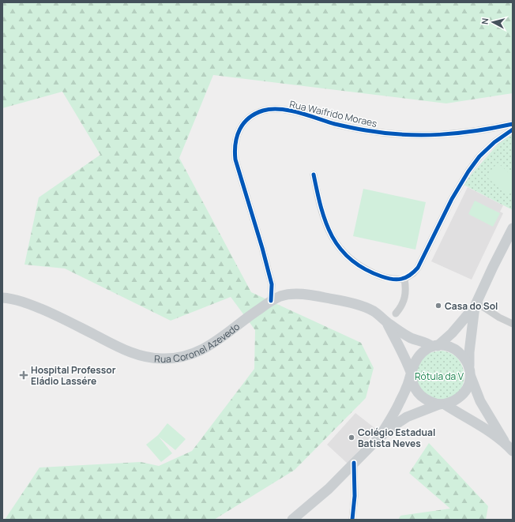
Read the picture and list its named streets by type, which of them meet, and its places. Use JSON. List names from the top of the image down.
{
  "streets": {
    "main road": ["Rua Coronel Azevedo"],
    "street": ["Rua Waifrido Moraes"]
  },
  "crossings": [
    ["Rua Waifrido Moraes", "Rua Coronel Azevedo"]
  ],
  "parks": ["Rótula da V"],
  "places": {
    "other": ["Casa do Sol", "Colégio Estadual Batista Neves"],
    "health": ["Hospital Professor Eládio Lassére"]
  },
  "north": "left"
}
